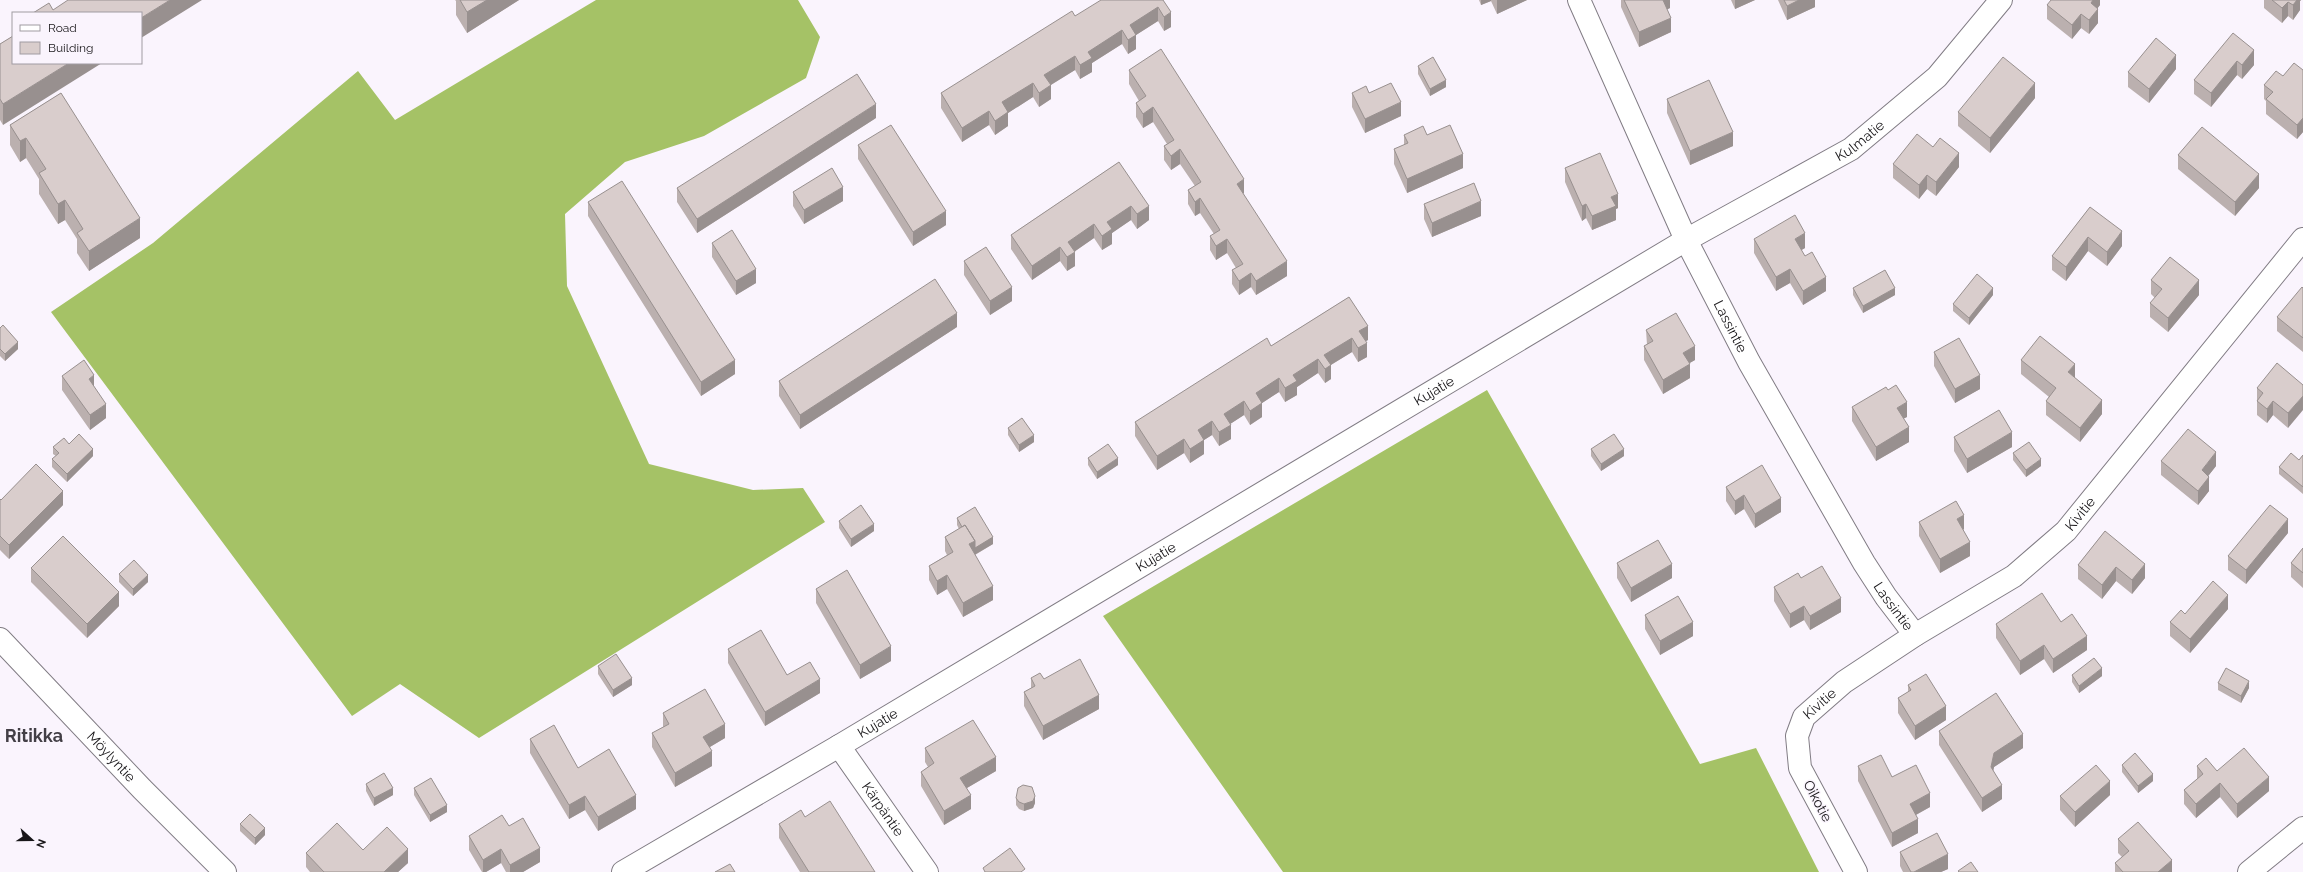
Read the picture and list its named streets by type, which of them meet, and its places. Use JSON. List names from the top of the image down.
{
  "streets": {
    "street": [
      "Kulmatie",
      "Lassintie",
      "Kujatie",
      "Kivitie",
      "Möylyntie",
      "Oikotie",
      "Kärpäntie"
    ]
  },
  "crossings": [
    ["Kulmatie", "Lassintie"],
    ["Kulmatie", "Kujatie"],
    ["Lassintie", "Kujatie"],
    ["Lassintie", "Kivitie"],
    ["Kujatie", "Kärpäntie"],
    ["Kivitie", "Oikotie"]
  ],
  "districts": ["Ritikka"],
  "legend": ["Road", "Building"],
  "north": "right"
}
